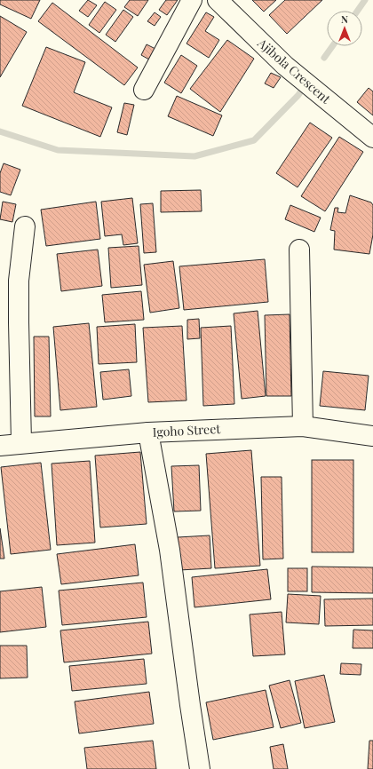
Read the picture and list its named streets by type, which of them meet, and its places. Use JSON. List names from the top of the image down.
{
  "streets": {
    "street": ["Ajibola Crescent", "Igoho Street"]
  },
  "north": "top"
}
